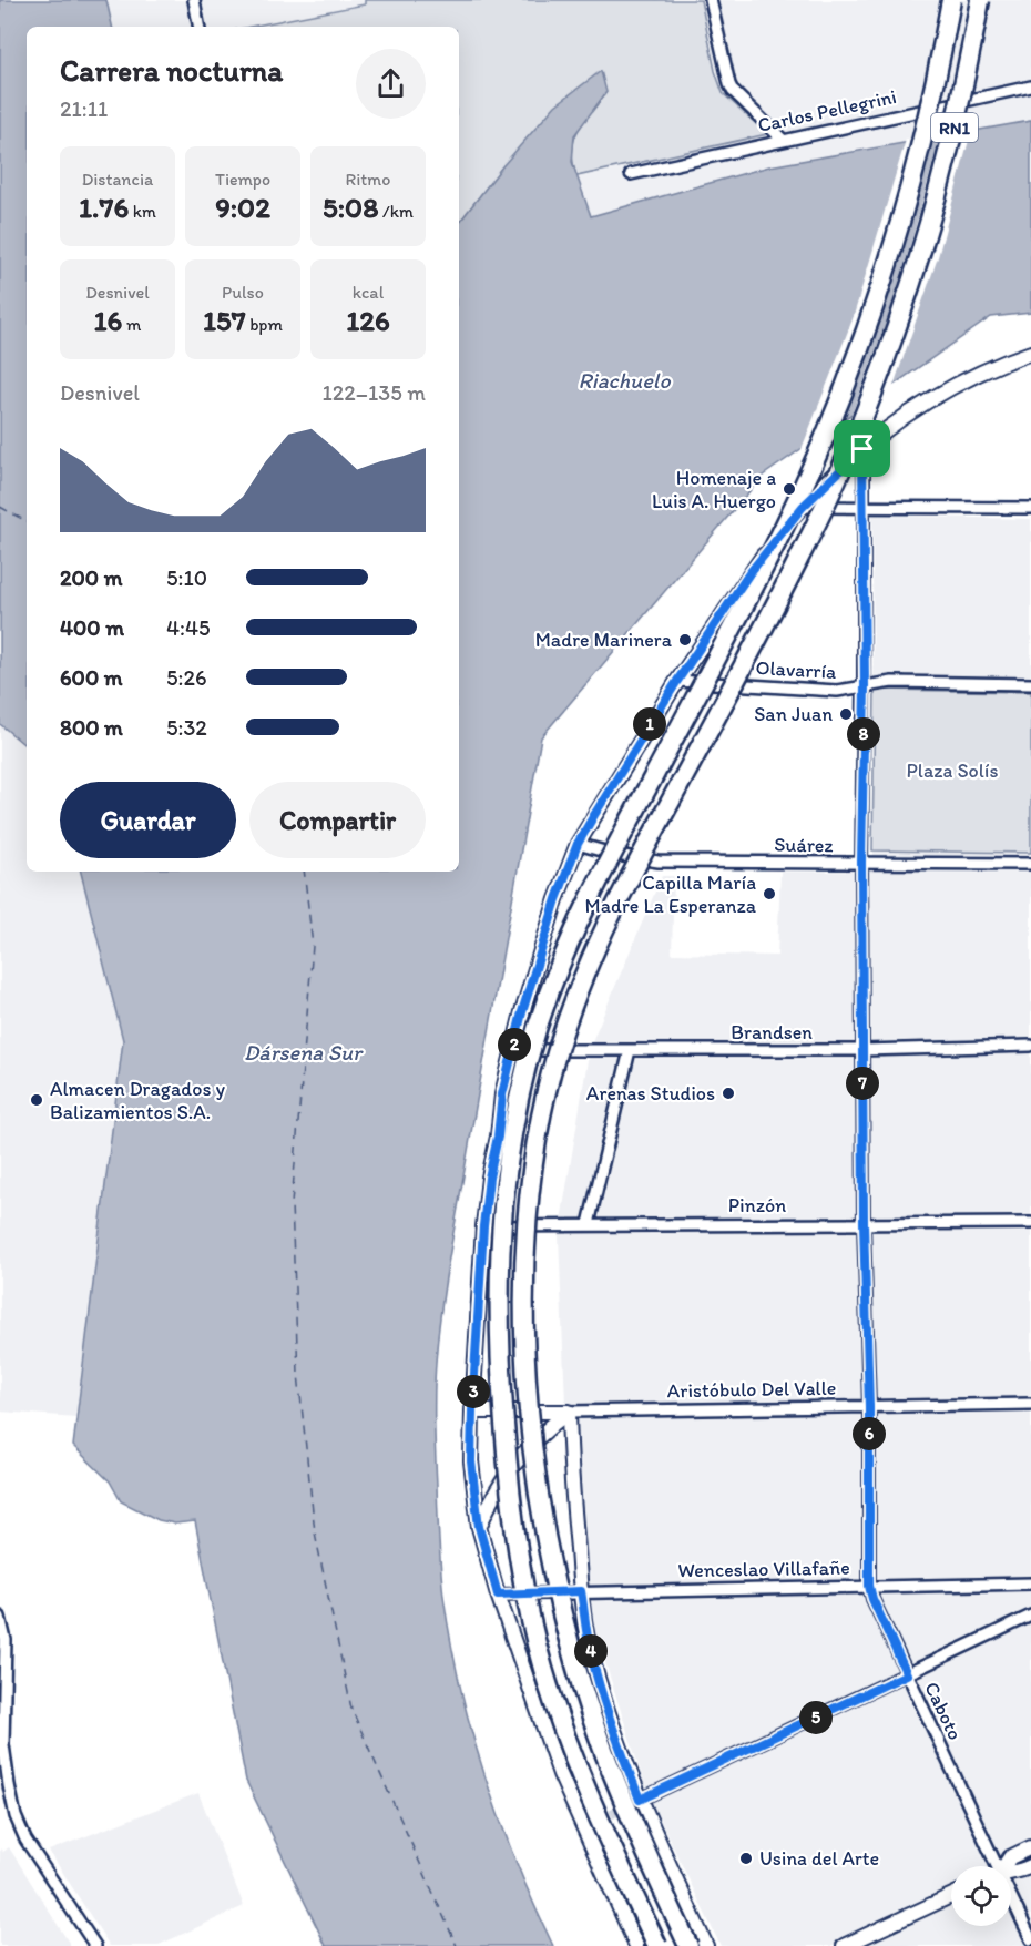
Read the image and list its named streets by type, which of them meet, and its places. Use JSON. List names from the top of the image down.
{
  "streets": {
    "highway": ["RN1"],
    "main road": ["Aristóbulo Del Valle"],
    "street": [
      "Carlos Pellegrini",
      "Olavarría",
      "Suárez",
      "Brandsen",
      "Pinzón",
      "Wenceslao Villafañe",
      "Caboto"
    ]
  },
  "crossings": [
    ["Olavarría", "Caboto"],
    ["Suárez", "Caboto"],
    ["Brandsen", "Caboto"],
    ["Pinzón", "Caboto"],
    ["Aristóbulo Del Valle", "Caboto"],
    ["Wenceslao Villafañe", "Caboto"]
  ],
  "water": ["Riachuelo", "Dársena Sur"],
  "parks": ["Plaza Solís"],
  "places": [
    "Homenaje a Luis A. Huergo",
    "Madre Marinera",
    "San Juan",
    "Capilla María Madre La Esperanza",
    "Arenas Studios",
    "Almacen Dragados y Balizamientos S.A.",
    "Usina del Arte"
  ],
  "page": {
    "heading": ["Carrera nocturna", "21:11"],
    "stats": [
      ["Distancia", "1.76 km"],
      ["Tiempo", "9:02"],
      ["Ritmo", "5:08 /km"],
      ["Desnivel", "16 m"],
      ["Pulso", "157 bpm"],
      ["kcal", "126"]
    ],
    "chart": ["Desnivel", "122–135 m"],
    "list": [
      {
        "name": "200 m",
        "note": "5:10"
      },
      {
        "name": "400 m",
        "note": "4:45"
      },
      {
        "name": "600 m",
        "note": "5:26"
      },
      {
        "name": "800 m",
        "note": "5:32"
      }
    ],
    "pins": [
      "1",
      "8",
      "2",
      "7",
      "3",
      "6",
      "4",
      "5"
    ],
    "buttons": ["Guardar", "Compartir"]
  }
}
